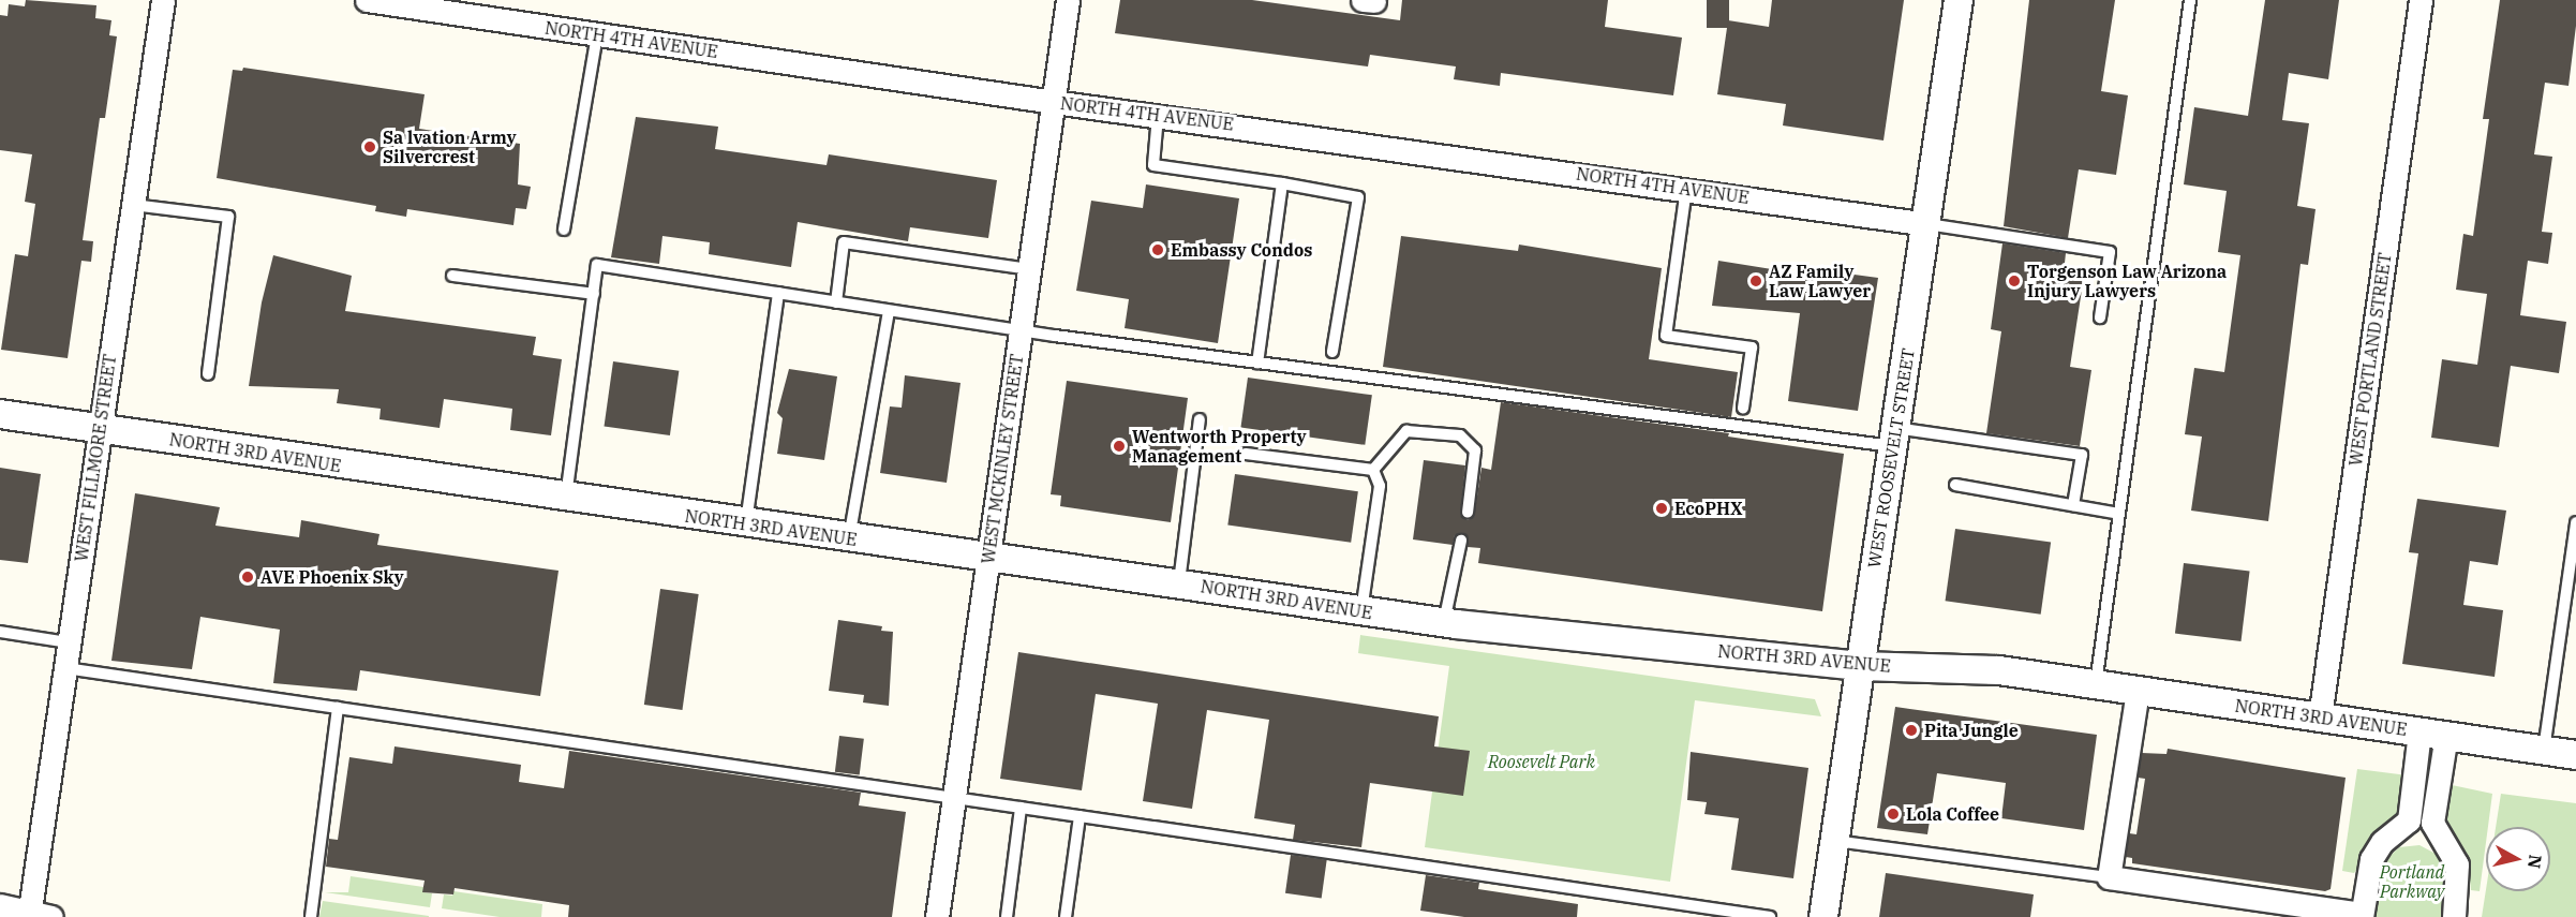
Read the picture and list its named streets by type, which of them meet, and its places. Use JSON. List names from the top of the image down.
{
  "streets": {
    "street": [
      "NORTH 4TH AVENUE",
      "WEST PORTLAND STREET",
      "NORTH 3RD AVENUE",
      "WEST FILLMORE STREET",
      "WEST ROOSEVELT STREET",
      "WEST MCKINLEY STREET"
    ]
  },
  "crossings": [
    ["NORTH 4TH AVENUE", "WEST ROOSEVELT STREET"],
    ["NORTH 4TH AVENUE", "WEST MCKINLEY STREET"],
    ["WEST PORTLAND STREET", "NORTH 3RD AVENUE"],
    ["NORTH 3RD AVENUE", "WEST FILLMORE STREET"],
    ["NORTH 3RD AVENUE", "WEST ROOSEVELT STREET"],
    ["NORTH 3RD AVENUE", "WEST MCKINLEY STREET"]
  ],
  "parks": ["Roosevelt Park", "Portland Parkway"],
  "places": [
    "Sa lvation Army Silvercrest",
    "Embassy Condos",
    "AZ Family Law Lawyer",
    "Torgenson Law Arizona Injury Lawyers",
    "Wentworth Property Management",
    "EcoPHX",
    "AVE Phoenix Sky",
    "Pita Jungle",
    "Lola Coffee"
  ],
  "north": "right"
}
